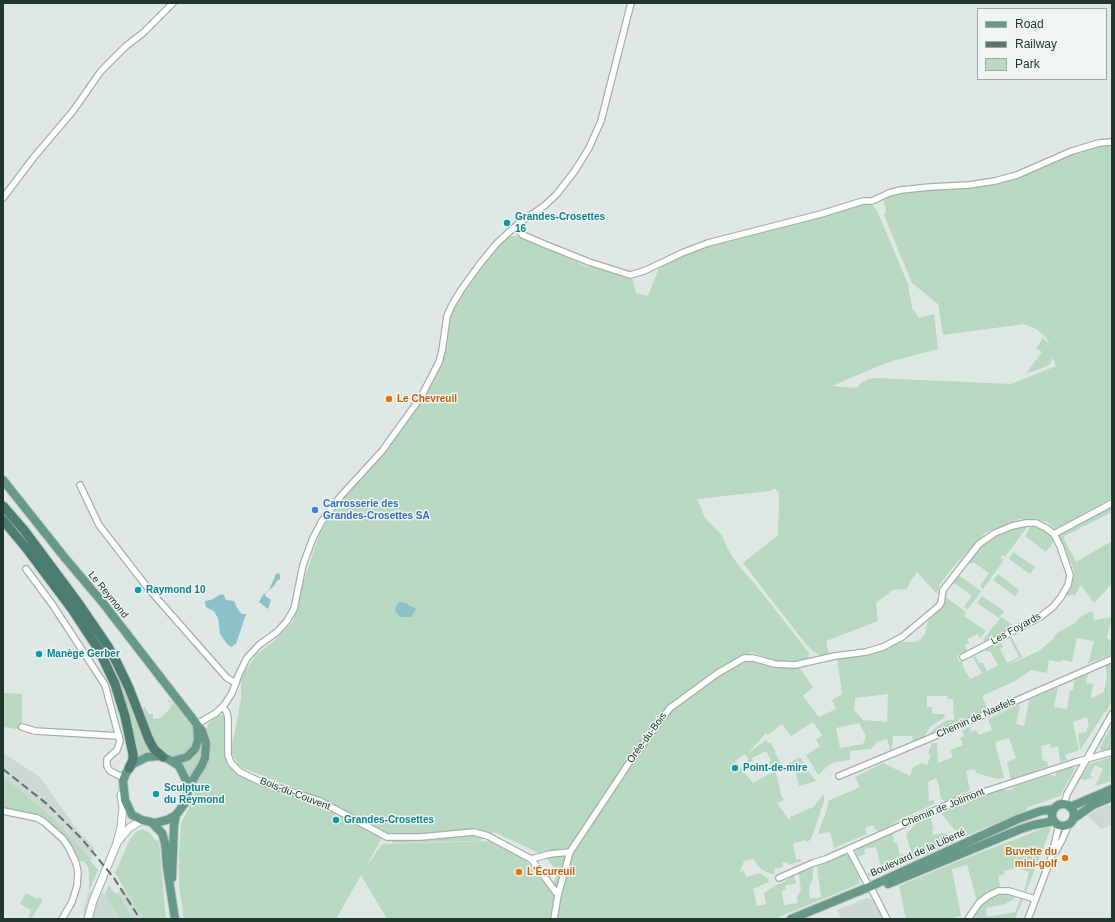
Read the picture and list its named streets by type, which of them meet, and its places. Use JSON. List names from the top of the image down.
{
  "streets": {
    "main road": ["Le Reymond", "Boulevard de la Liberté"],
    "street": [
      "Les Foyards",
      "Chemin de Naefels",
      "Orée-du-Bois",
      "Bois-du-Couvent",
      "Chemin de Jolimont"
    ]
  },
  "crossings": [
    ["Les Foyards", "Orée-du-Bois"]
  ],
  "places": [
    "Grandes-Crosettes 16",
    "Le Chevreuil",
    "Carrosserie des Grandes-Crosettes SA",
    "Raymond 10",
    "Manège Gerber",
    "Point-de-mire",
    "Sculpture du Reymond",
    "Grandes-Crosettes",
    "Buvette du mini-golf",
    "L'Écureuil"
  ],
  "legend": ["Road", "Railway", "Park"]
}
